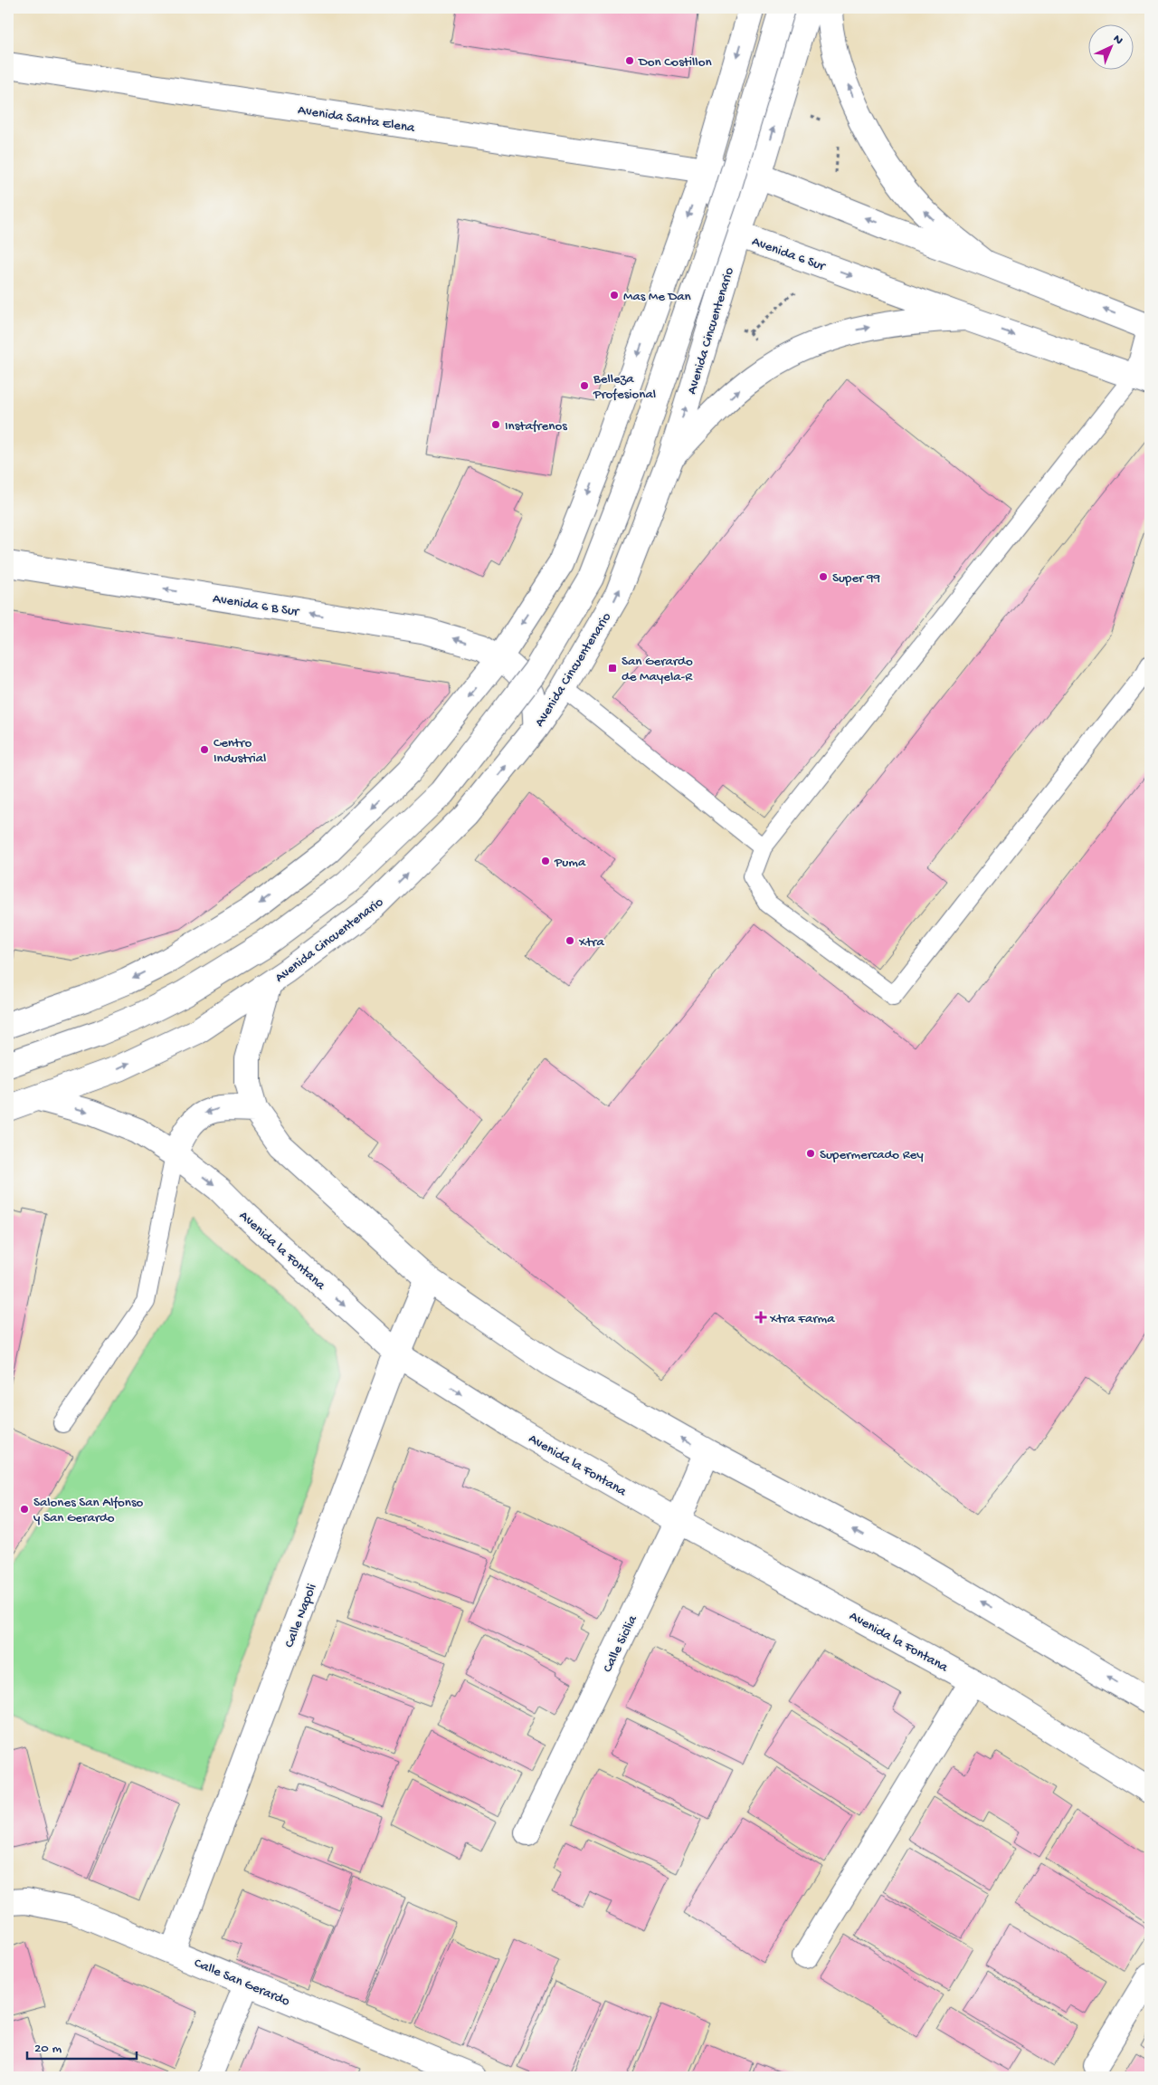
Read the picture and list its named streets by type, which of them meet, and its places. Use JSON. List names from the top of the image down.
{
  "streets": {
    "street": [
      "Avenida Santa Elena",
      "Avenida 6 Sur",
      "Avenida Cincuentenario",
      "Avenida 6 B Sur",
      "Avenida la Fontana",
      "Calle Napoli",
      "Calle Sicilia",
      "Calle San Gerardo"
    ]
  },
  "crossings": [
    ["Avenida Santa Elena", "Avenida 6 Sur"],
    ["Avenida 6 Sur", "Avenida Cincuentenario"],
    ["Avenida Cincuentenario", "Avenida 6 B Sur"],
    ["Avenida Cincuentenario", "Avenida la Fontana"],
    ["Avenida la Fontana", "Calle Napoli"],
    ["Avenida la Fontana", "Calle Sicilia"],
    ["Calle Napoli", "Calle San Gerardo"]
  ],
  "one_way": ["Avenida 6 B Sur"],
  "places": {
    "other": [
      "Don Costillon",
      "Mas Me Dan",
      "Belleza Profesional",
      "Instafrenos",
      "Super 99",
      "Centro Industrial",
      "Puma",
      "Xtra",
      "Supermercado Rey",
      "Salones San Alfonso y San Gerardo"
    ],
    "transit": ["San Gerardo de Mayela-R"],
    "health": ["Xtra Farma"]
  },
  "scale_bar": "20 m",
  "north": "top right"
}
